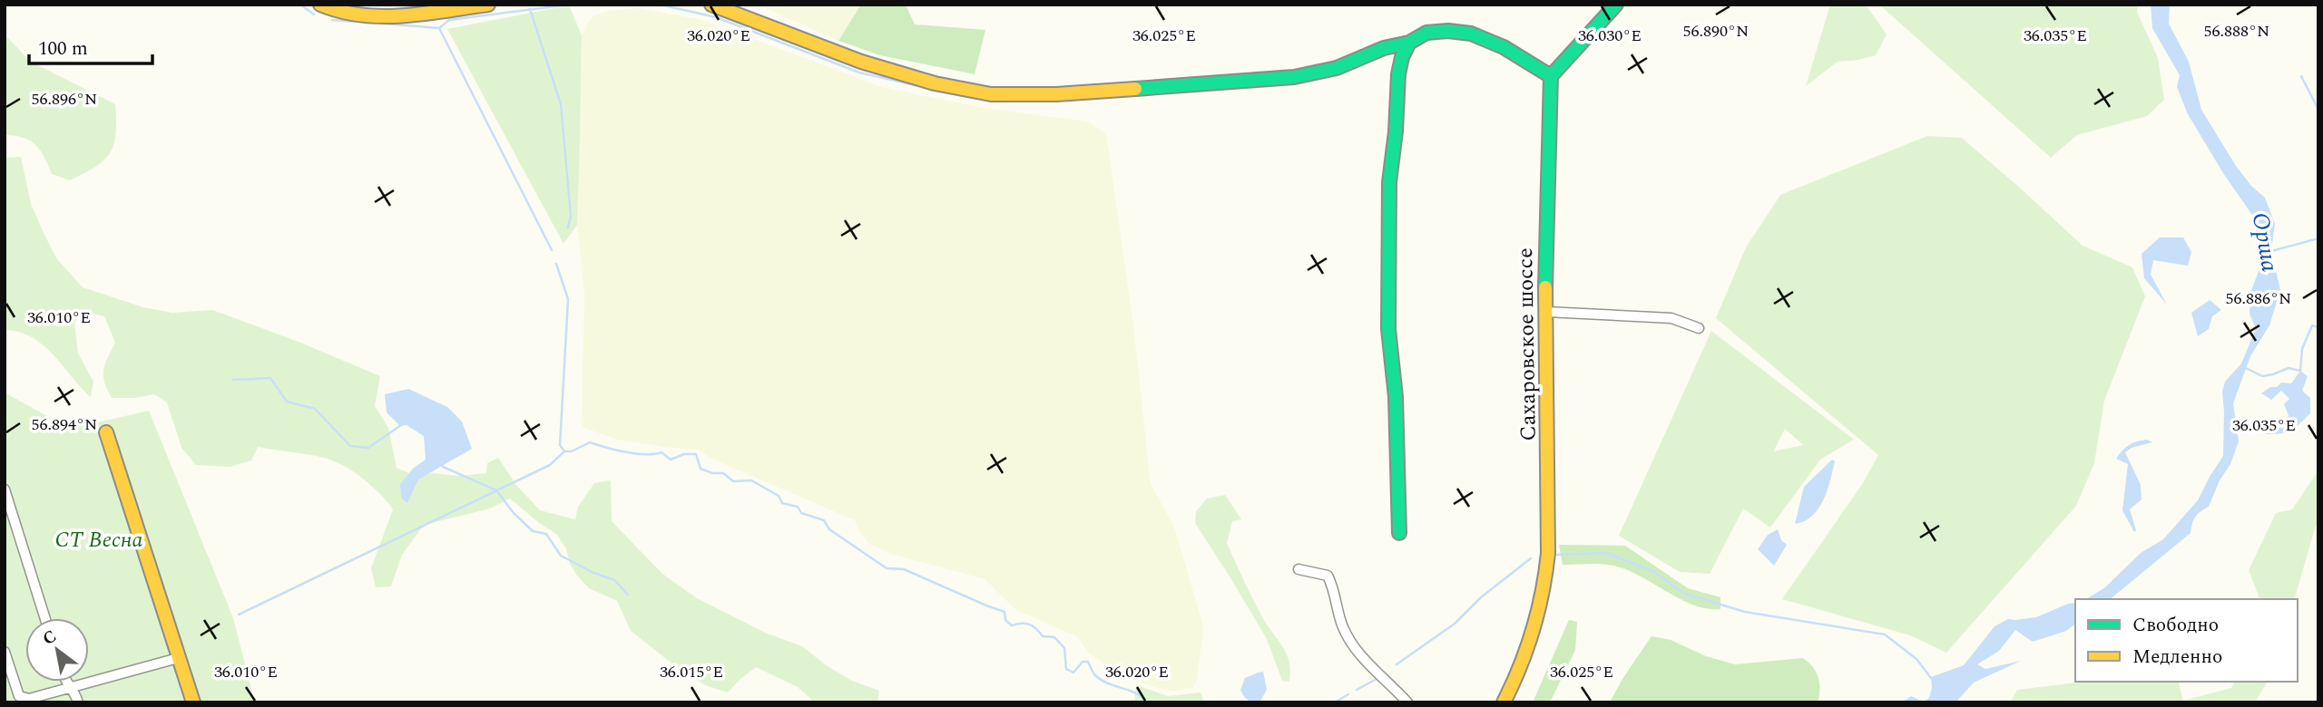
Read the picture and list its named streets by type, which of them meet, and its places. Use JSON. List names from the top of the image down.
{
  "streets": {
    "street": ["Сахаровское шоссе"]
  },
  "water": ["Орша"],
  "parks": ["СТ Весна"],
  "legend": ["Свободно", "Медленно"],
  "scale_bar": "100 m",
  "north": "top left",
  "coordinates": [
    "56.890°N",
    "56.888°N",
    "36.020°E",
    "36.025°E",
    "36.030°E",
    "36.035°E",
    "56.896°N",
    "56.886°N",
    "36.010°E",
    "56.894°N",
    "36.015°E"
  ]
}
